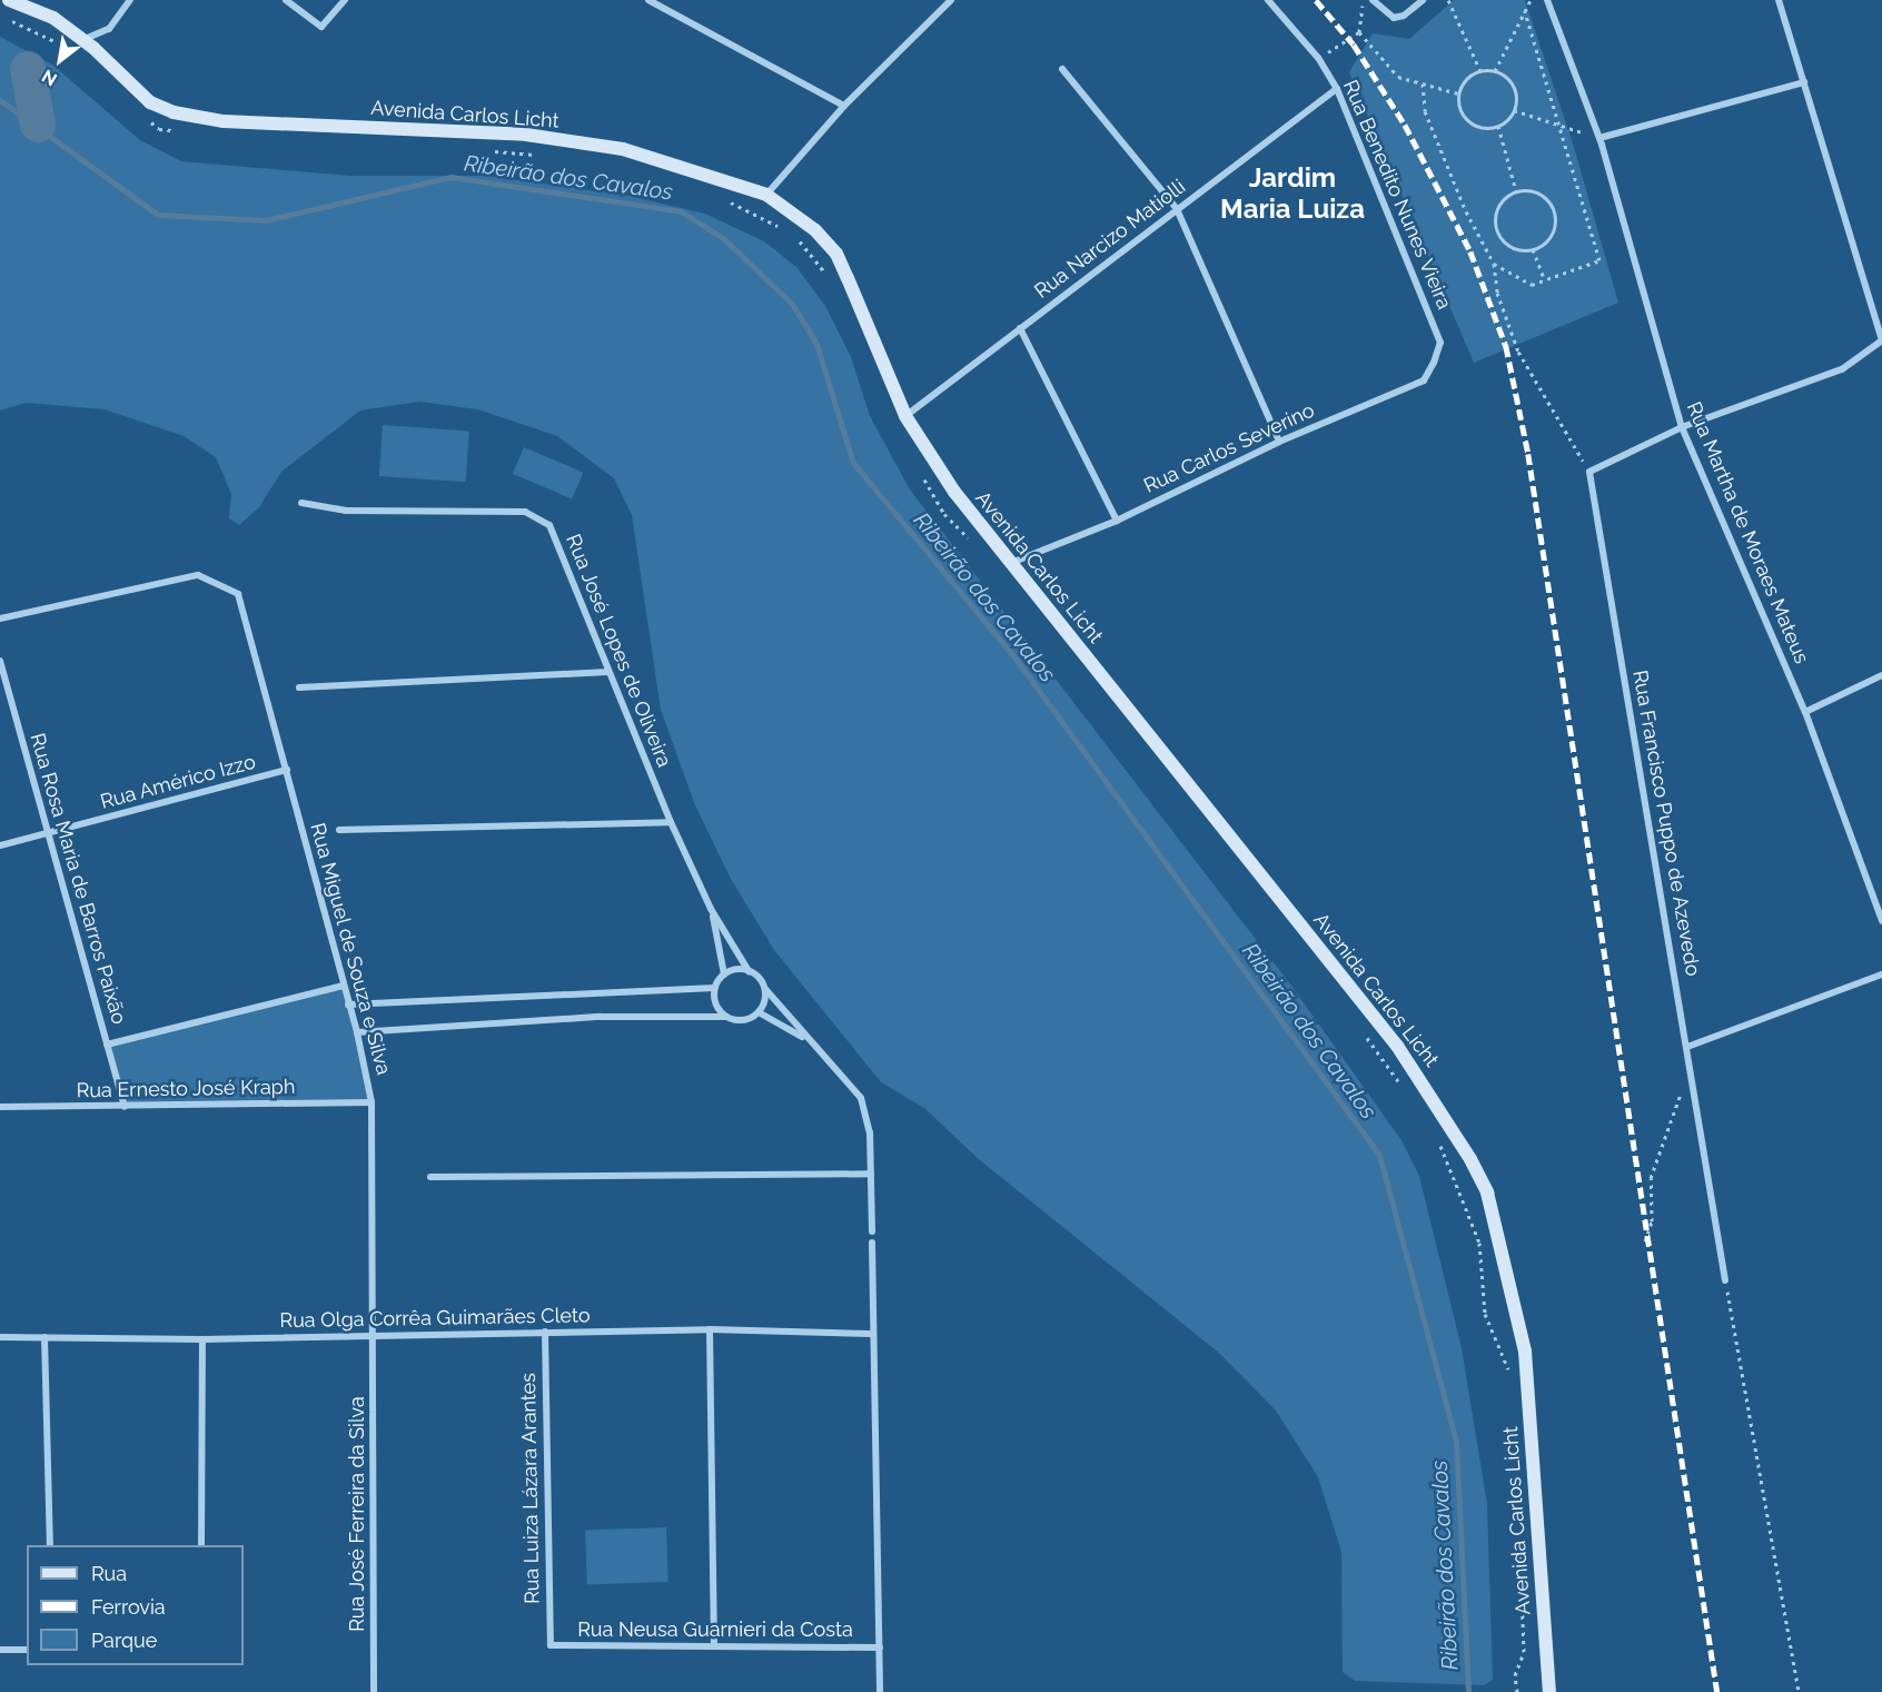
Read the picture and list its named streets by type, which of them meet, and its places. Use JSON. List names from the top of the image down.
{
  "streets": {
    "main road": ["Avenida Carlos Licht"],
    "street": [
      "Rua Benedito Nunes Vieira",
      "Rua Narcizo Matiolli",
      "Rua Carlos Severino",
      "Rua Martha de Moraes Mateus",
      "Rua José Lopes de Oliveira",
      "Rua Américo Izzo",
      "Rua Francisco Puppo de Azevedo",
      "Rua Rosa Maria de Barros Paixão",
      "Rua Miguel de Souza e Silva",
      "Rua Ernesto José Kraph",
      "Rua Olga Corrêa Guimarães Cleto",
      "Rua Luiza Lázara Arantes",
      "Rua José Ferreira da Silva",
      "Rua Neusa Guarnieri da Costa"
    ]
  },
  "crossings": [
    ["Avenida Carlos Licht", "Rua Narcizo Matiolli"],
    ["Avenida Carlos Licht", "Rua Carlos Severino"],
    ["Rua Benedito Nunes Vieira", "Rua Narcizo Matiolli"],
    ["Rua Benedito Nunes Vieira", "Rua Carlos Severino"],
    ["Rua Américo Izzo", "Rua Rosa Maria de Barros Paixão"],
    ["Rua Américo Izzo", "Rua Miguel de Souza e Silva"],
    ["Rua Rosa Maria de Barros Paixão", "Rua Ernesto José Kraph"],
    ["Rua Miguel de Souza e Silva", "Rua Ernesto José Kraph"],
    ["Rua Miguel de Souza e Silva", "Rua Olga Corrêa Guimarães Cleto"],
    ["Rua Miguel de Souza e Silva", "Rua José Ferreira da Silva"],
    ["Rua Olga Corrêa Guimarães Cleto", "Rua Luiza Lázara Arantes"],
    ["Rua Olga Corrêa Guimarães Cleto", "Rua José Ferreira da Silva"],
    ["Rua Luiza Lázara Arantes", "Rua Neusa Guarnieri da Costa"]
  ],
  "districts": ["Jardim Maria Luiza"],
  "water": ["Ribeirão dos Cavalos"],
  "legend": ["Rua", "Ferrovia", "Parque"],
  "north": "bottom left"
}
